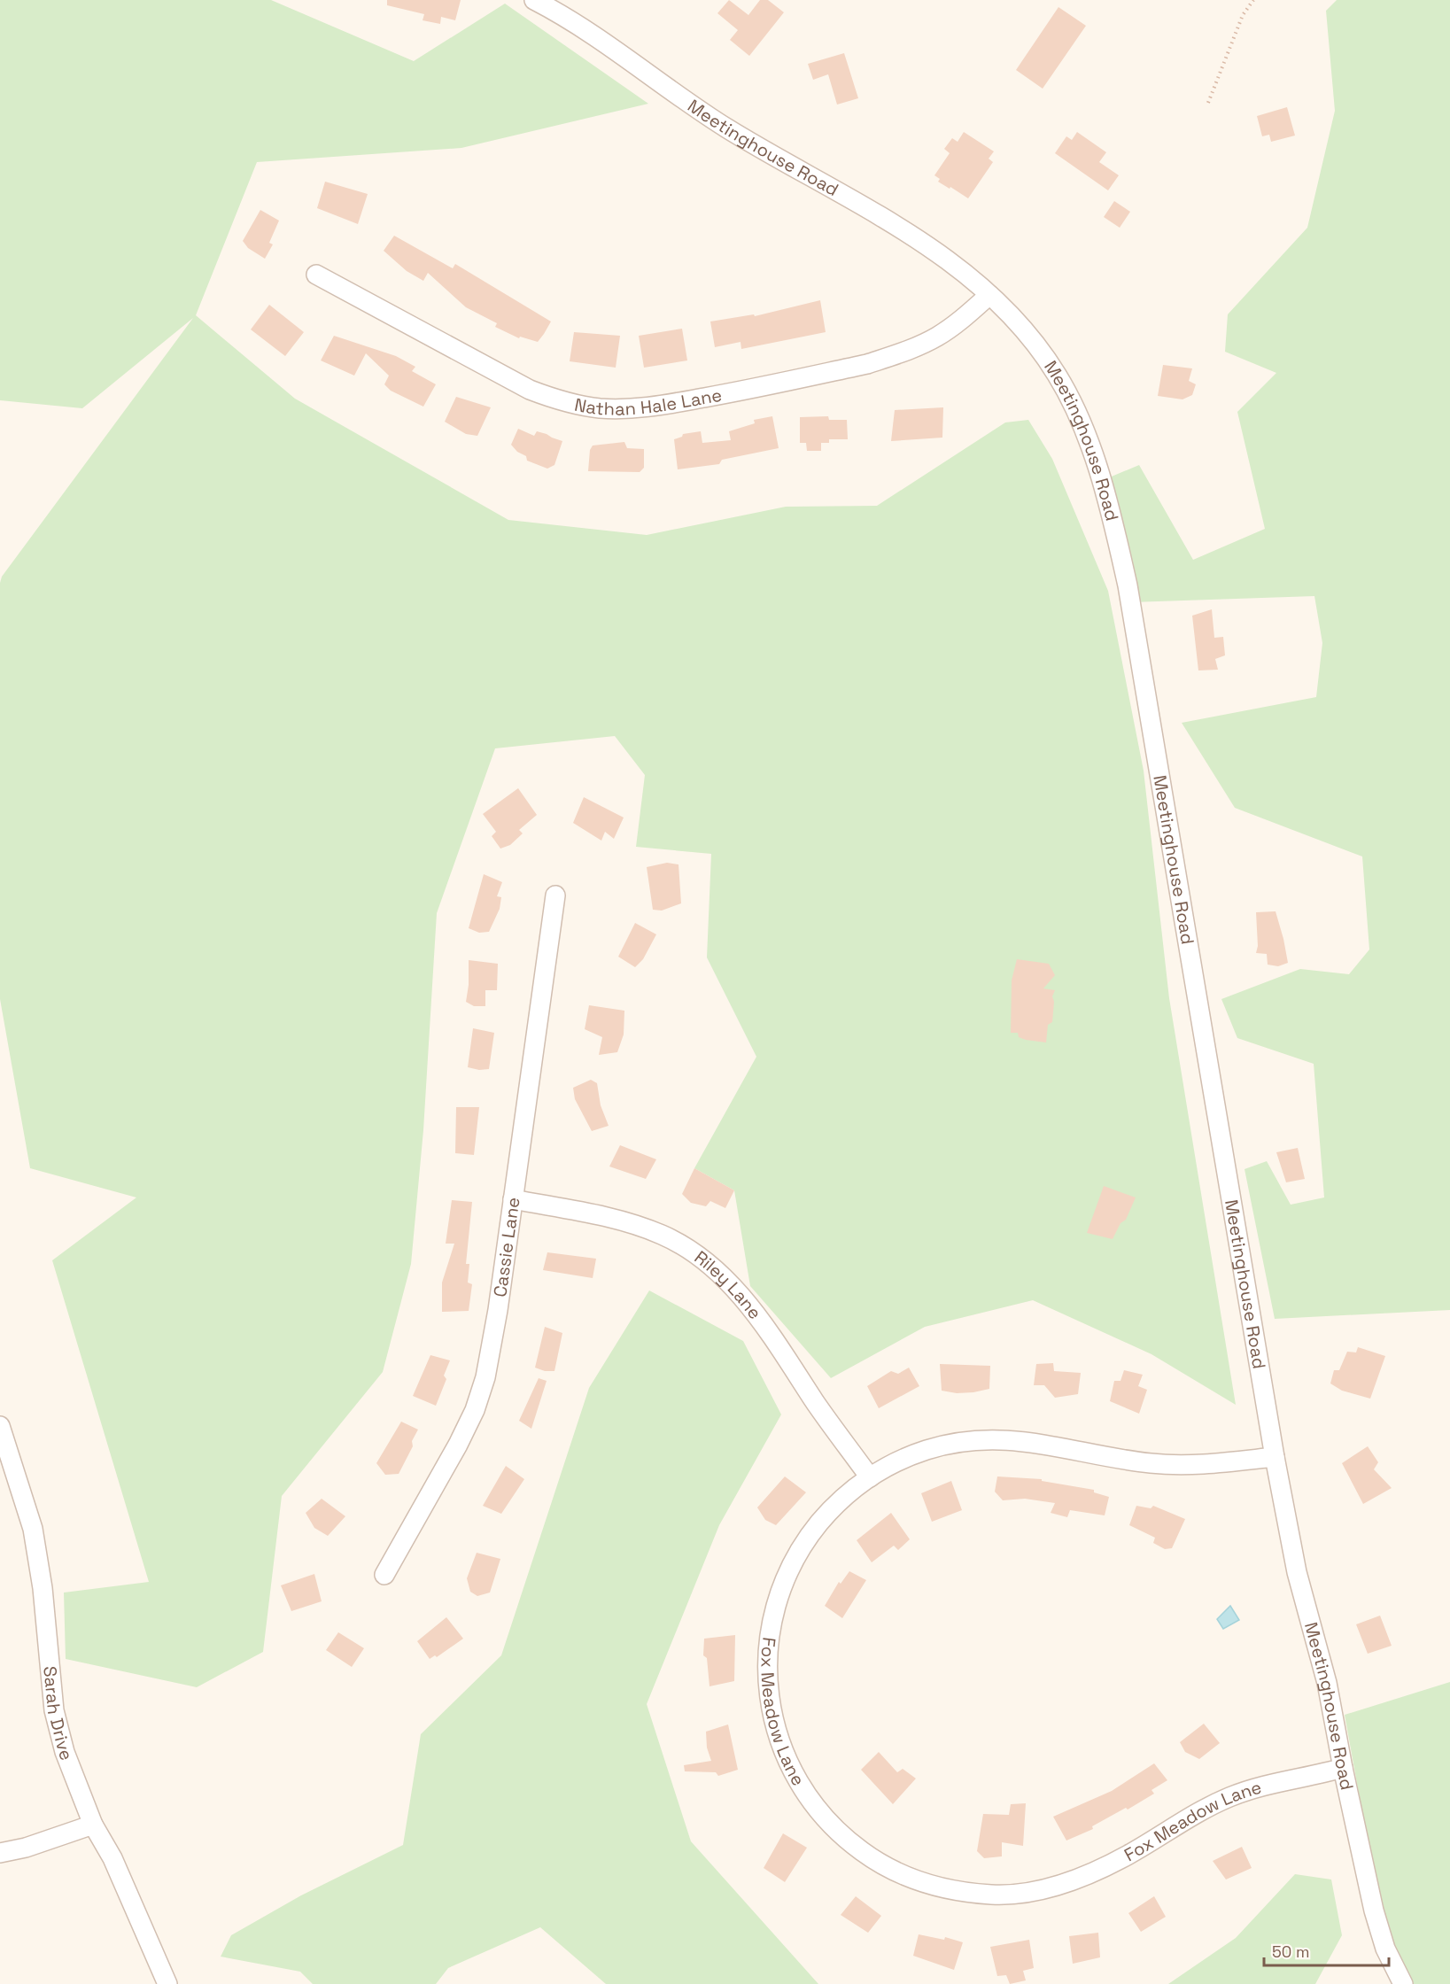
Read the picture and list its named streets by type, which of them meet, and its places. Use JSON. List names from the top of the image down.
{
  "streets": {
    "street": [
      "Meetinghouse Road",
      "Nathan Hale Lane",
      "Cassie Lane",
      "Riley Lane",
      "Fox Meadow Lane",
      "Sarah Drive"
    ]
  },
  "crossings": [
    ["Meetinghouse Road", "Nathan Hale Lane"],
    ["Meetinghouse Road", "Fox Meadow Lane"],
    ["Cassie Lane", "Riley Lane"],
    ["Riley Lane", "Fox Meadow Lane"]
  ],
  "scale_bar": "50 m"
}
